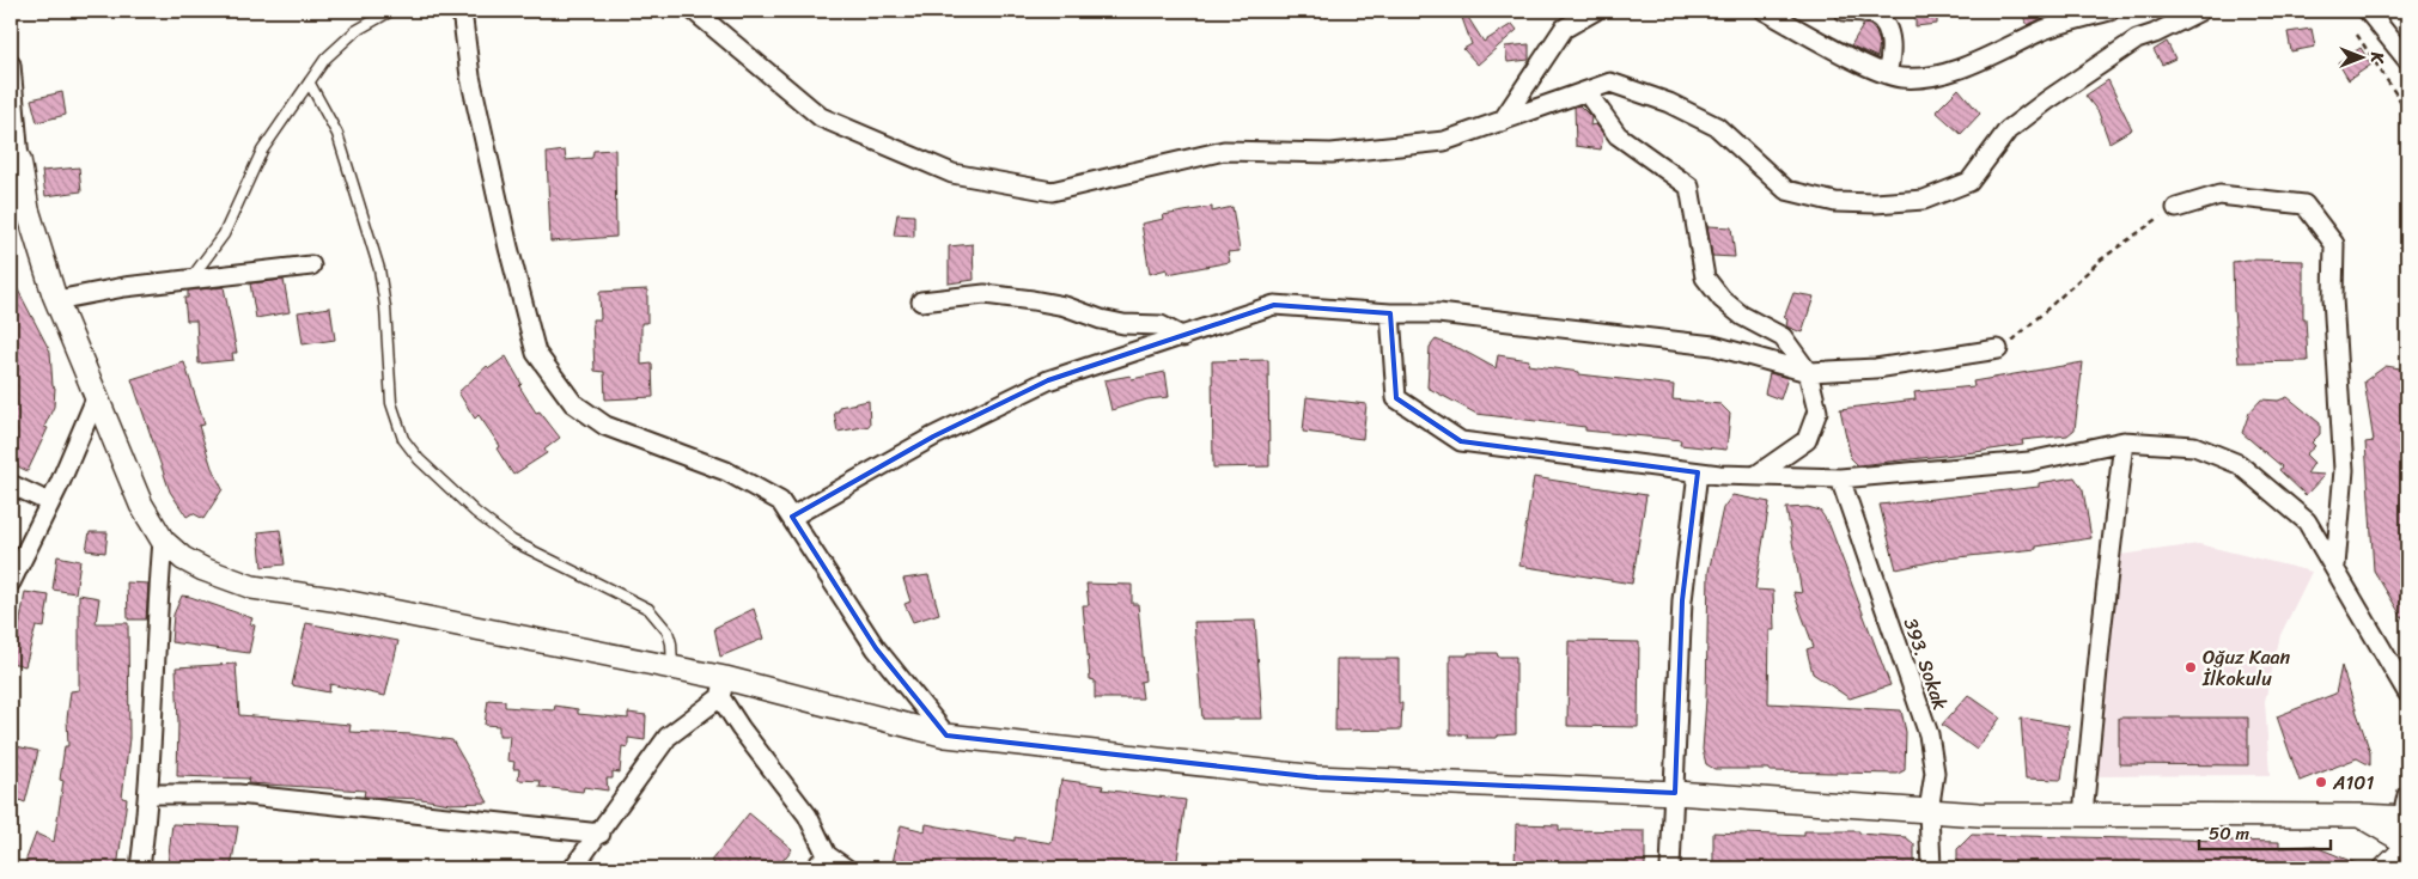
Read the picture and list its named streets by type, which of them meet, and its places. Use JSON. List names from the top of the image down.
{
  "streets": {
    "street": ["393. Sokak"]
  },
  "places": ["Oğuz Kaan İlkokulu", "A101"],
  "scale_bar": "50 m",
  "north": "right"
}
